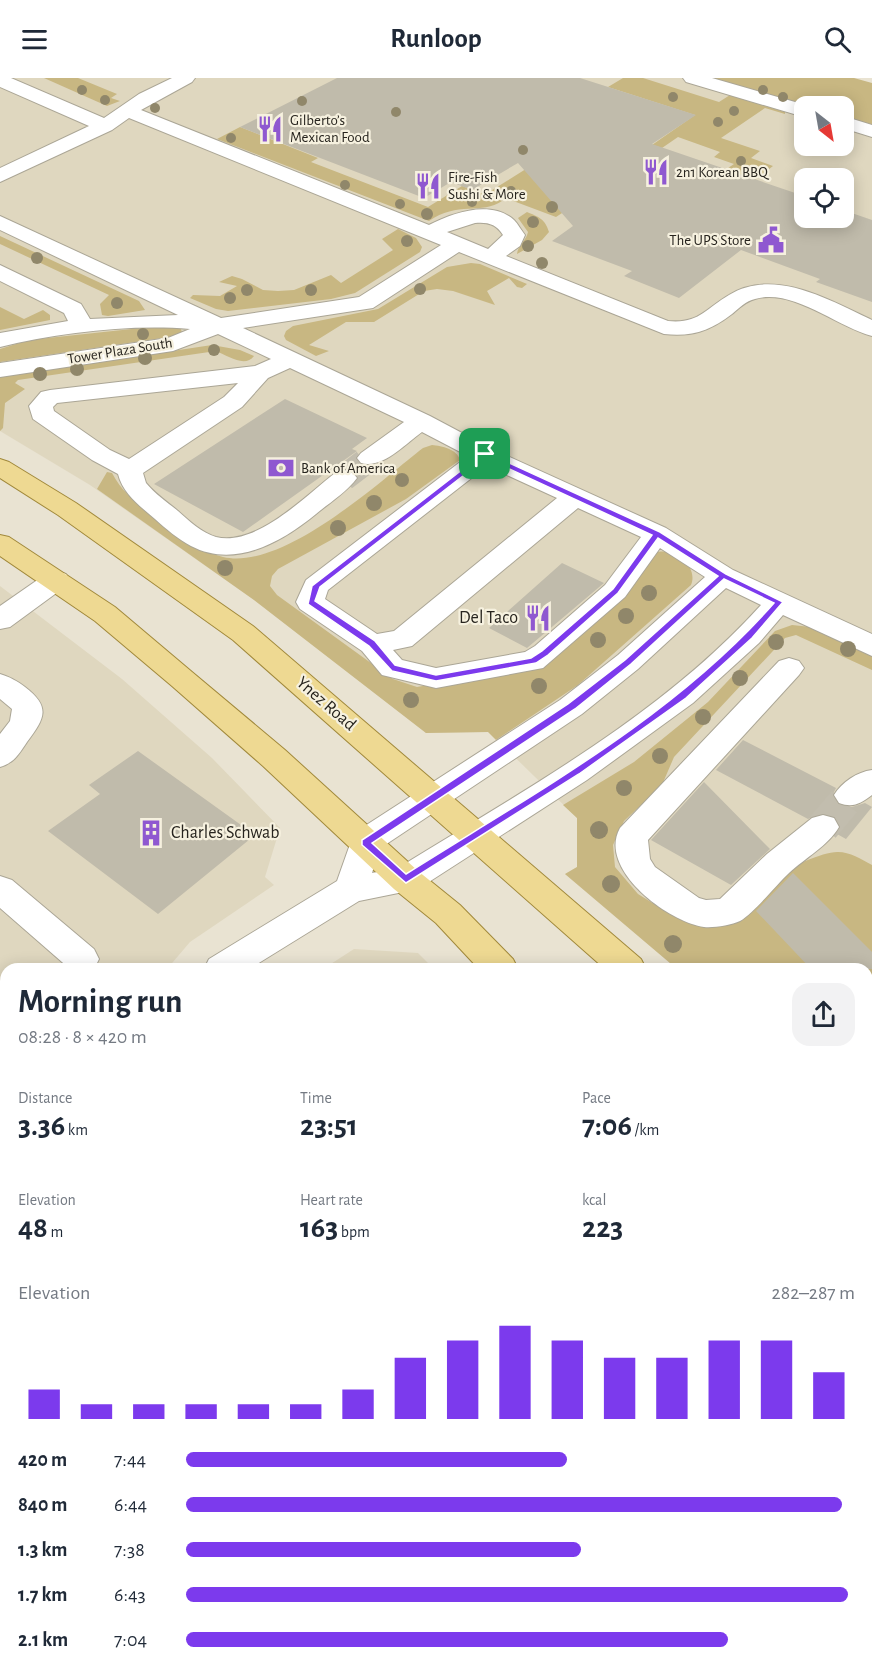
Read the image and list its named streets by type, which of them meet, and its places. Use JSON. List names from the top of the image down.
{
  "streets": {
    "main road": ["Ynez Road"],
    "lane": ["Tower Plaza South"]
  },
  "places": {
    "restaurant": [
      "Gilberto’s Mexican Food",
      "2n1 Korean BBQ",
      "Fire-Fish Sushi & More",
      "Del Taco"
    ],
    "public building": ["The UPS Store"],
    "bank": ["Bank of America"],
    "building": ["Charles Schwab"]
  },
  "north": "bottom right",
  "page": {
    "header": "Runloop",
    "heading": ["Morning run", "08:28 · 8 × 420 m"],
    "stats": [
      ["Distance", "3.36 km"],
      ["Time", "23:51"],
      ["Pace", "7:06 /km"],
      ["Elevation", "48 m"],
      ["Heart rate", "163 bpm"],
      ["kcal", "223"]
    ],
    "chart": ["Elevation", "282–287 m"],
    "list": [
      {
        "name": "420 m",
        "note": "7:44"
      },
      {
        "name": "840 m",
        "note": "6:44"
      },
      {
        "name": "1.3 km",
        "note": "7:38"
      },
      {
        "name": "1.7 km",
        "note": "6:43"
      },
      {
        "name": "2.1 km",
        "note": "7:04"
      }
    ]
  }
}
